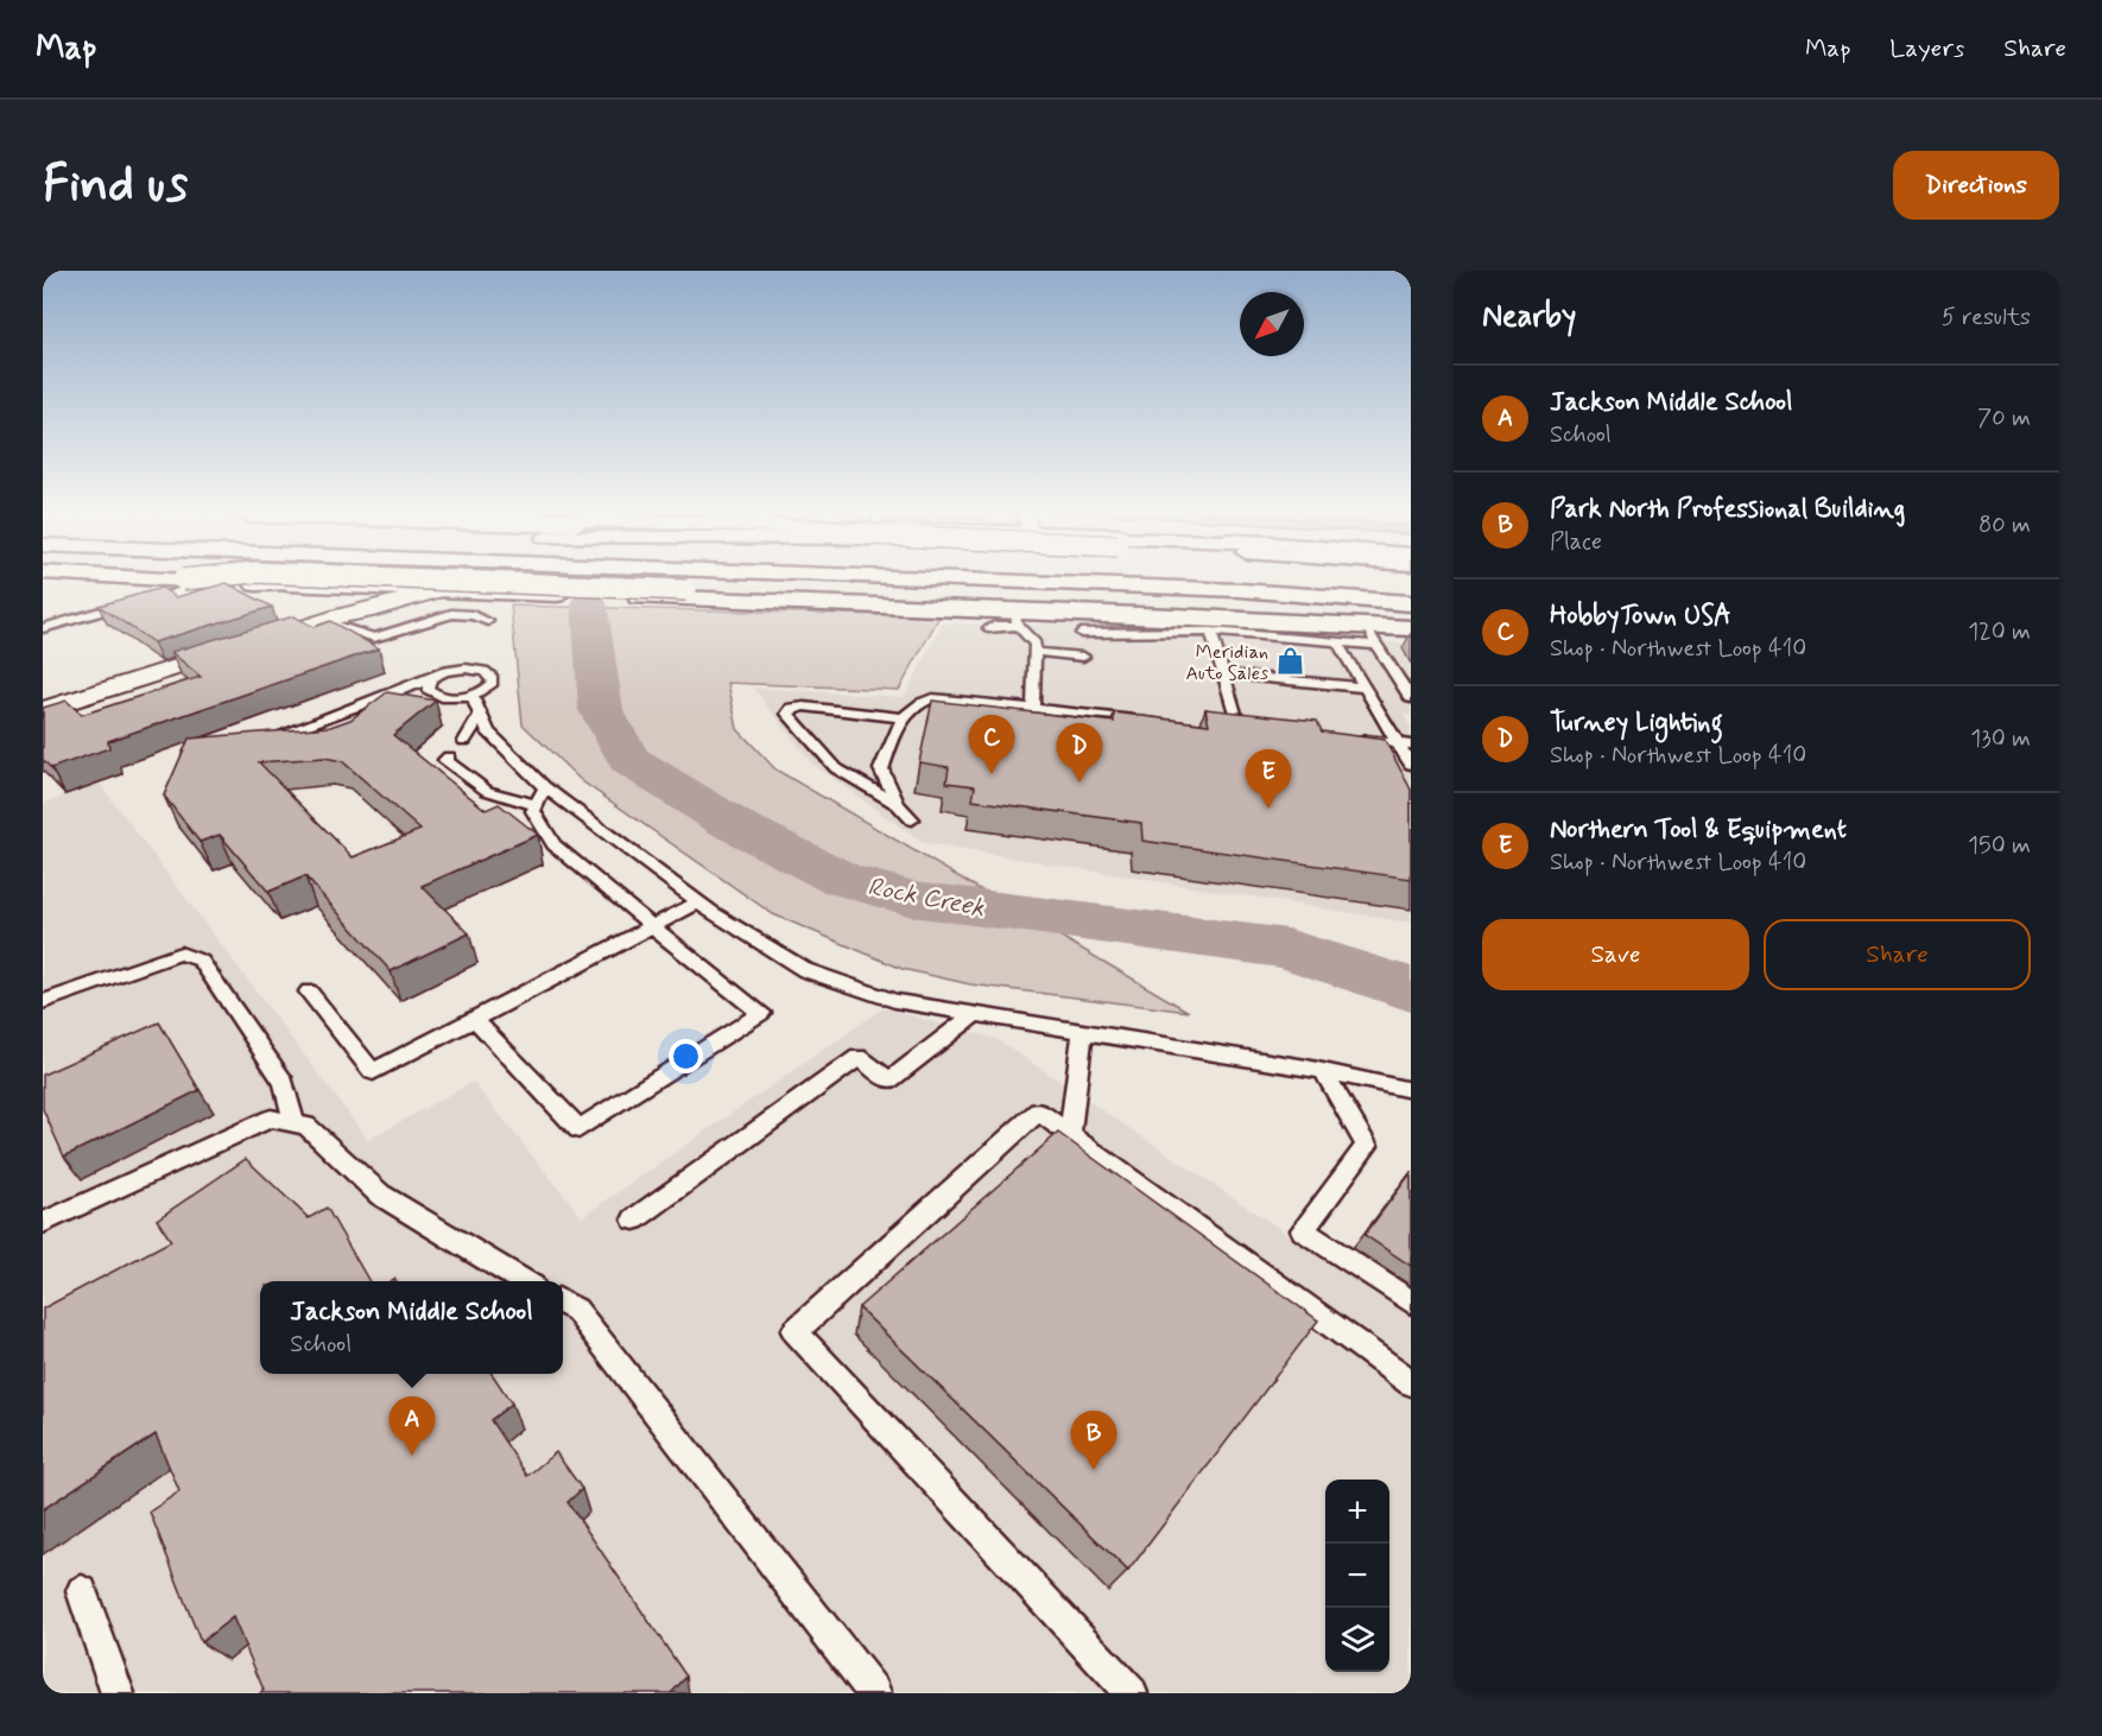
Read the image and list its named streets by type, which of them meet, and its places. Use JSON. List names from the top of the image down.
{
  "water": ["Rock Creek"],
  "places": {
    "shop": ["Meridian Auto Sales"]
  },
  "north": "bottom left",
  "page": {
    "header": "Map",
    "nav": ["Map", "Layers", "Share"],
    "buttons": [
      "Directions",
      ["Save", "Share"]
    ],
    "title": "Find us",
    "heading": ["Nearby", "5 results"],
    "list": [
      {
        "mark": "A",
        "name": "Jackson Middle School",
        "note": "School",
        "value": "70 m"
      },
      {
        "mark": "B",
        "name": "Park North Professional Building",
        "note": "Place",
        "value": "80 m"
      },
      {
        "mark": "C",
        "name": "HobbyTown USA",
        "note": "Shop · Northwest Loop 410",
        "value": "120 m"
      },
      {
        "mark": "D",
        "name": "Turney Lighting",
        "note": "Shop · Northwest Loop 410",
        "value": "130 m"
      },
      {
        "mark": "E",
        "name": "Northern Tool & Equipment",
        "note": "Shop · Northwest Loop 410",
        "value": "150 m"
      }
    ],
    "pins": [
      "C",
      "D",
      "E",
      "A",
      "B"
    ],
    "popup": ["Jackson Middle School", "School"],
    "map_buttons": ["+", "−"]
  }
}
